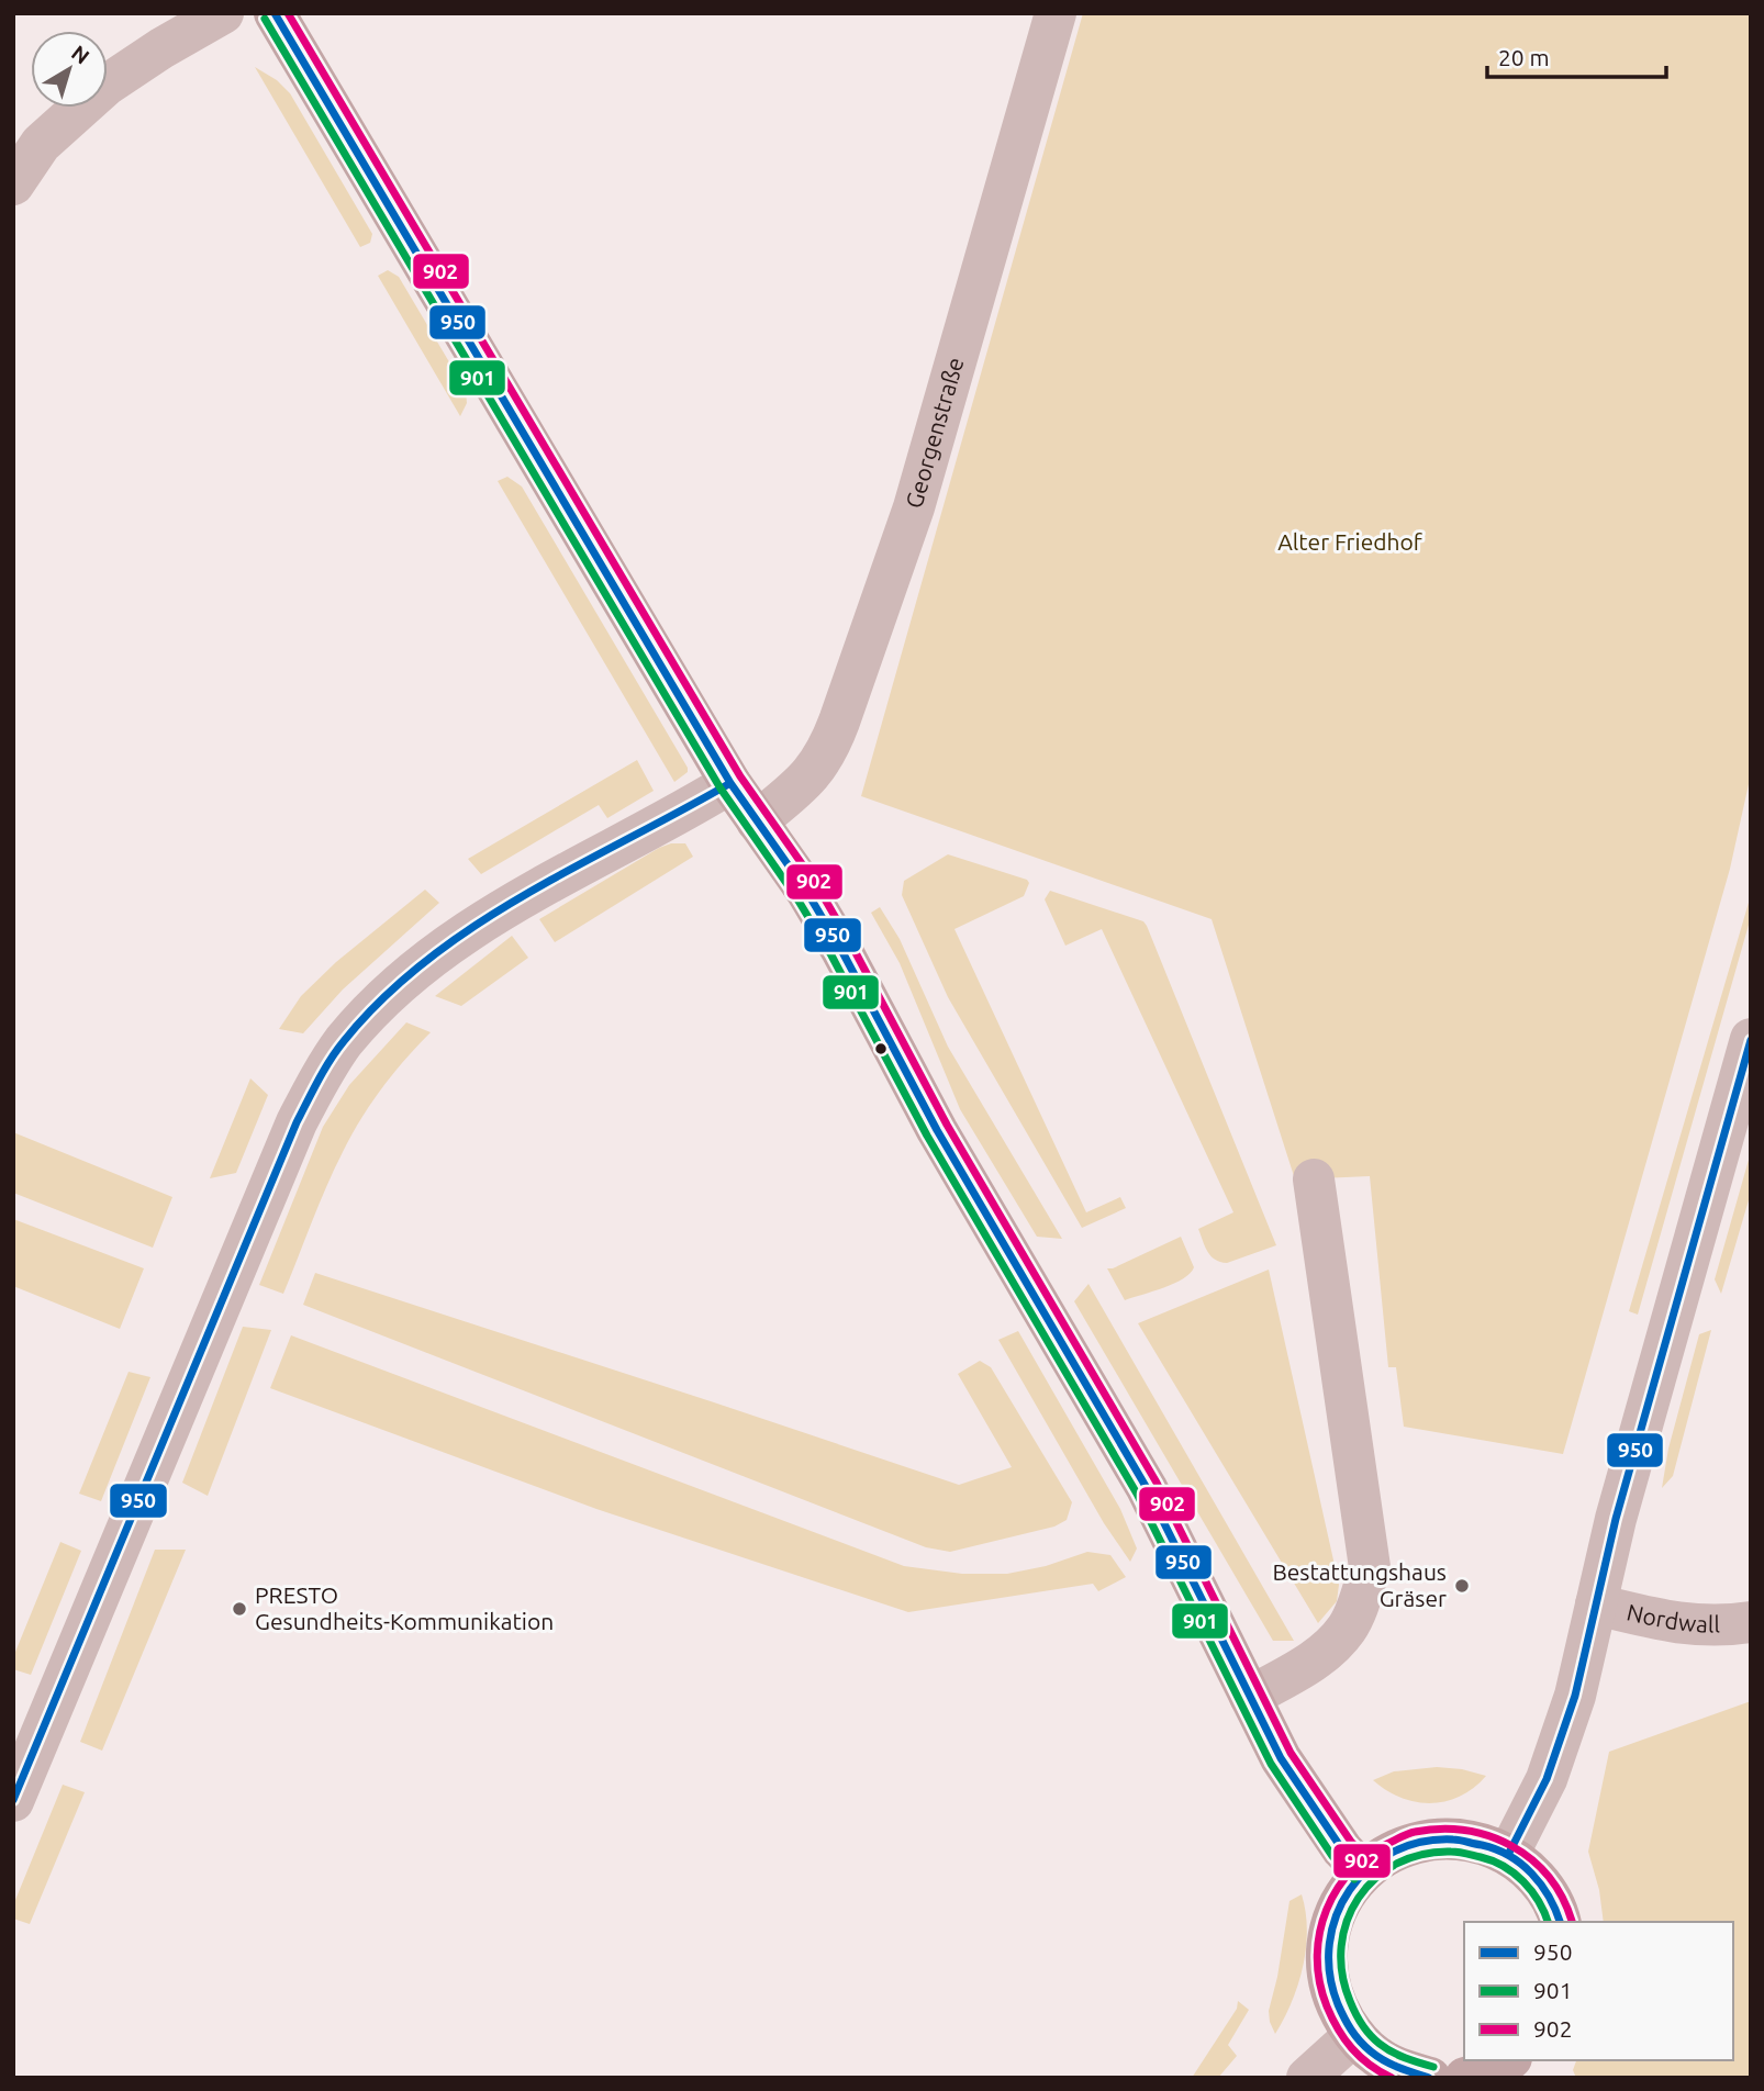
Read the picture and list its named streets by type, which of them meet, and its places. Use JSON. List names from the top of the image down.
{
  "streets": {
    "street": ["Georgenstraße", "Nordwall"]
  },
  "parks": ["Alter Friedhof"],
  "places": ["Bestattungshaus Gräser", "PRESTO Gesundheits-Kommunikation"],
  "lines": ["transit line 950", "transit line 902", "transit line 901"],
  "legend": ["950", "901", "902"],
  "scale_bar": "20 m",
  "north": "top right"
}
